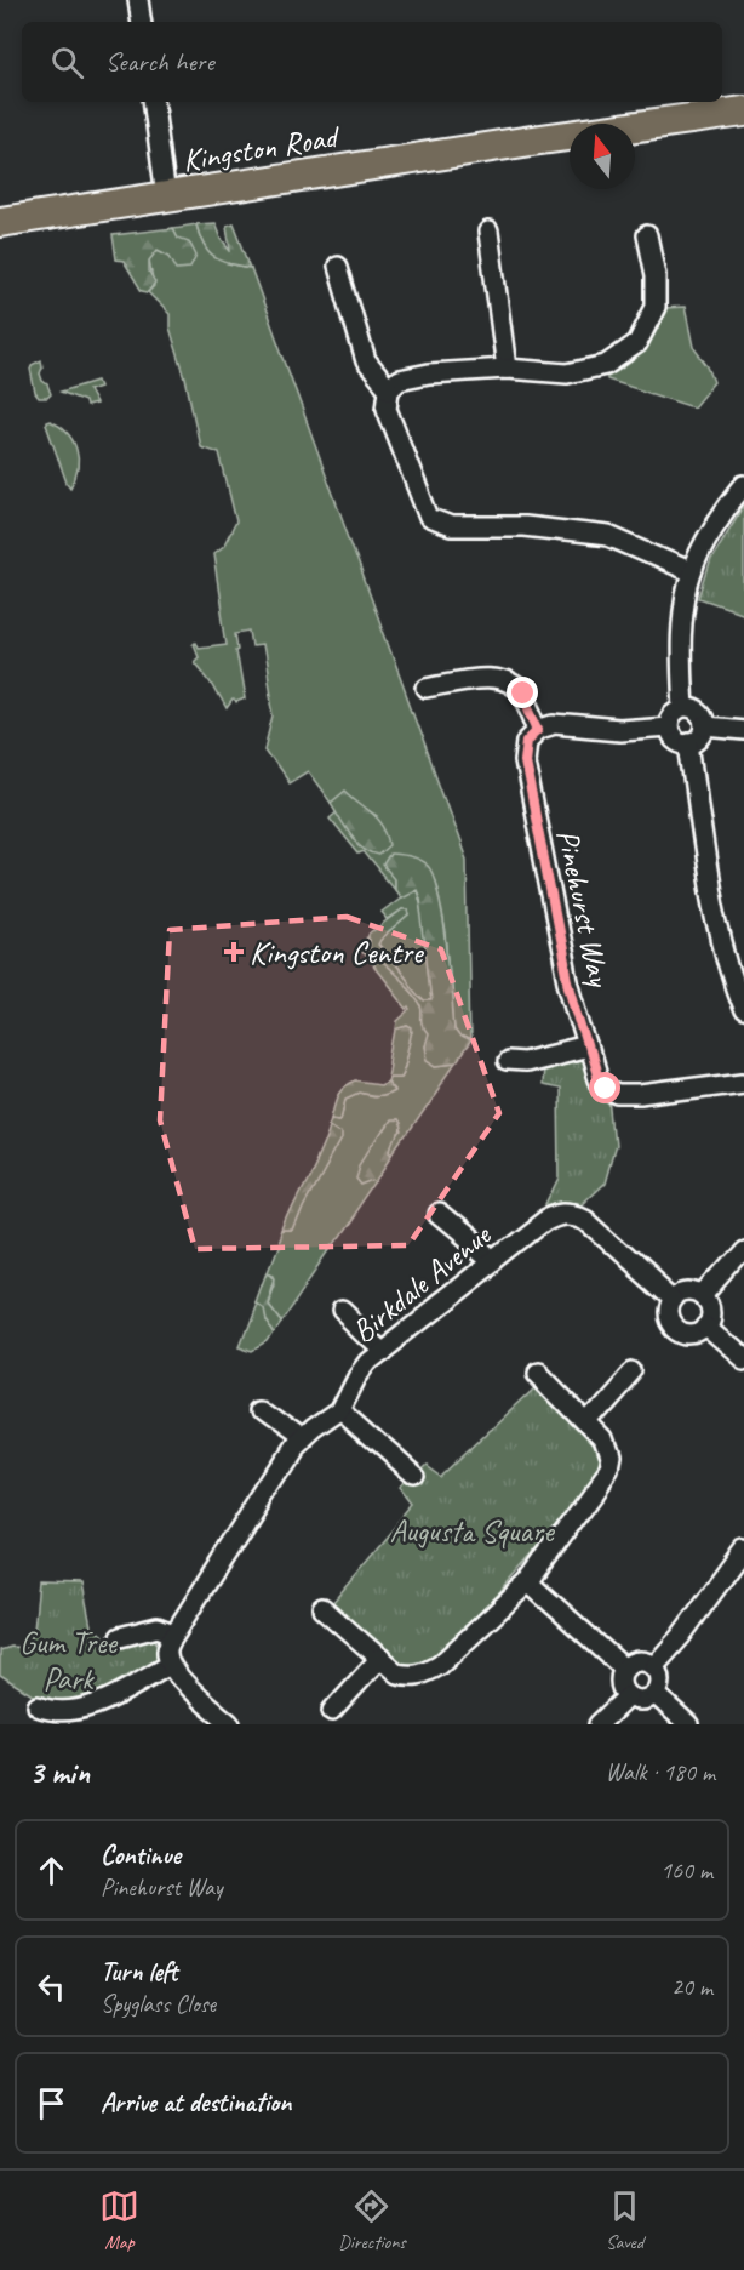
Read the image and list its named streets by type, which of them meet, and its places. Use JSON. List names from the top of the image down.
{
  "streets": {
    "main road": ["Kingston Road"],
    "street": ["Pinehurst Way", "Birkdale Avenue"]
  },
  "parks": ["Augusta Square", "Gum Tree Park"],
  "places": {
    "health": ["Kingston Centre"]
  },
  "north": "top",
  "page": {
    "search": "Search here",
    "heading": ["3 min", "Walk · 180 m"],
    "list": [
      ["Continue", "Pinehurst Way", "160 m"],
      ["Turn left", "Spyglass Close", "20 m"],
      "Arrive at destination"
    ],
    "nav": ["Map", "Directions", "Saved"]
  }
}
